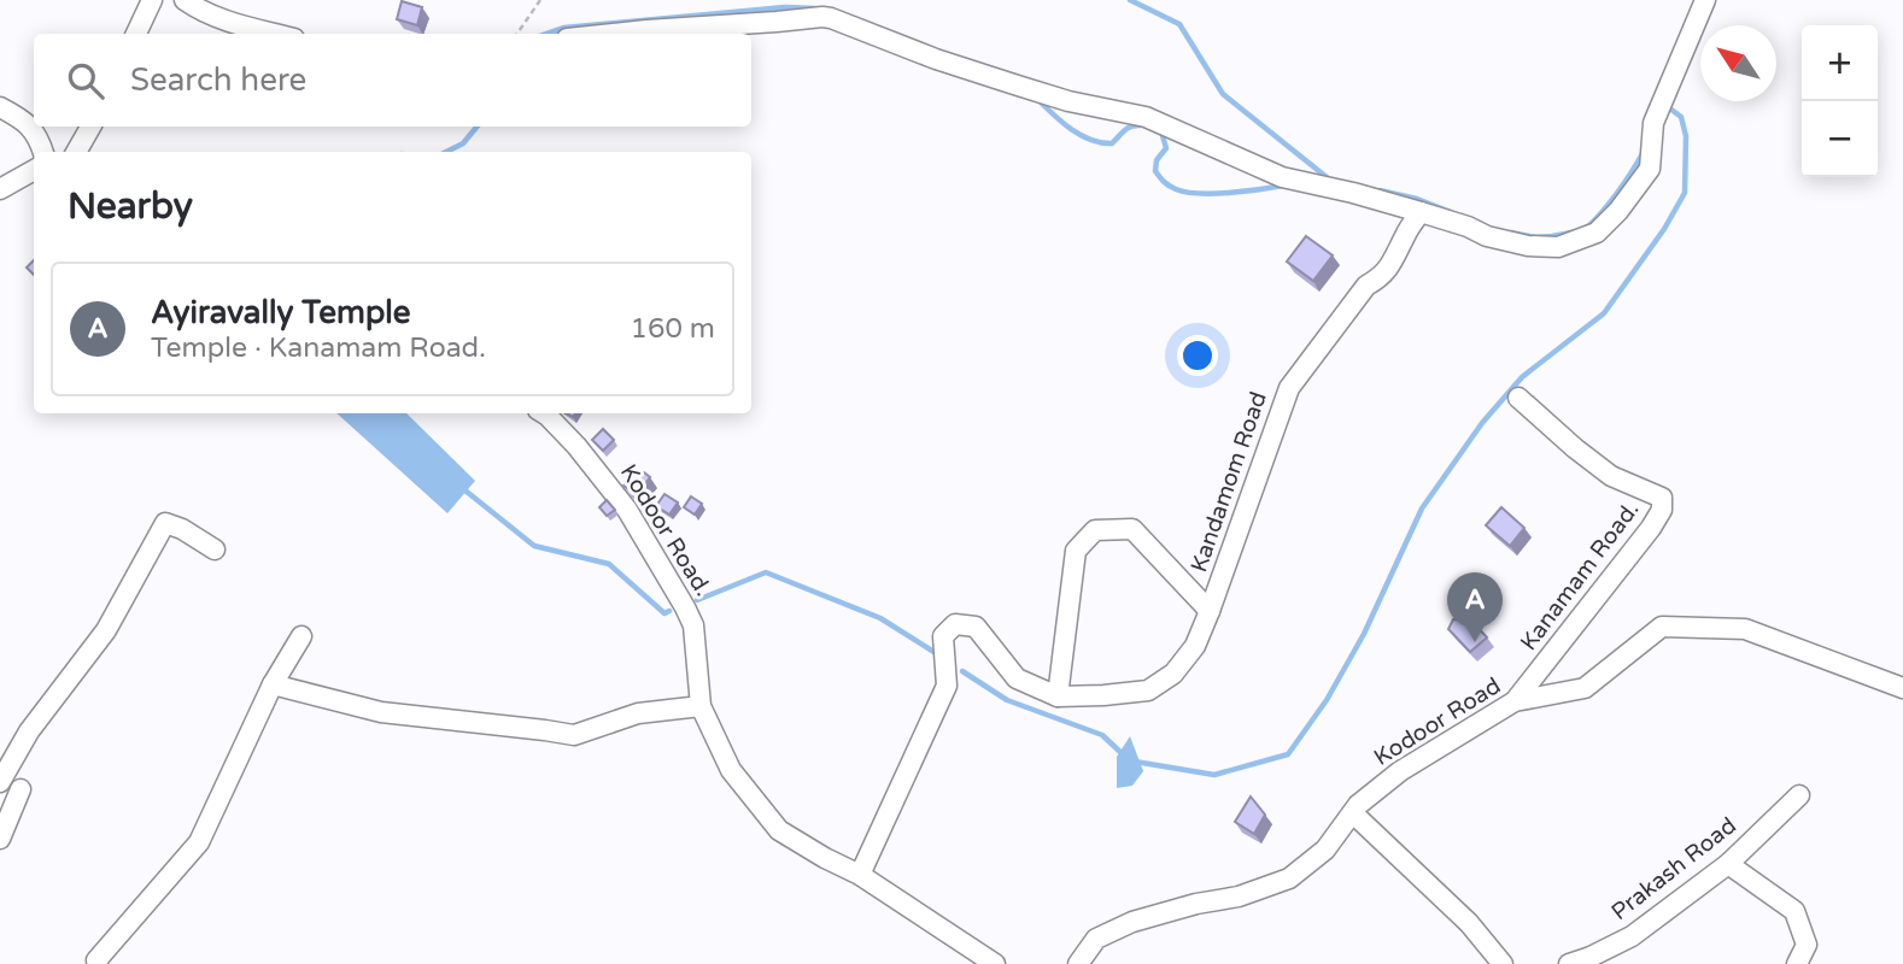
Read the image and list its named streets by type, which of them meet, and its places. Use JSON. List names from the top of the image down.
{
  "streets": {
    "street": [
      "Kandamom Road",
      "Kodoor Road.",
      "Kanamam Road.",
      "Kodoor Road",
      "Prakash Road"
    ]
  },
  "crossings": [
    ["Kandamom Road", "Kodoor Road."],
    ["Kanamam Road.", "Kodoor Road"]
  ],
  "north": "top left",
  "page": {
    "map_buttons": ["+", "−"],
    "search": "Search here",
    "heading": "Nearby",
    "list": [
      {
        "mark": "A",
        "name": "Ayiravally Temple",
        "note": "Temple · Kanamam Road.",
        "value": "160 m"
      }
    ],
    "pins": "A"
  }
}
